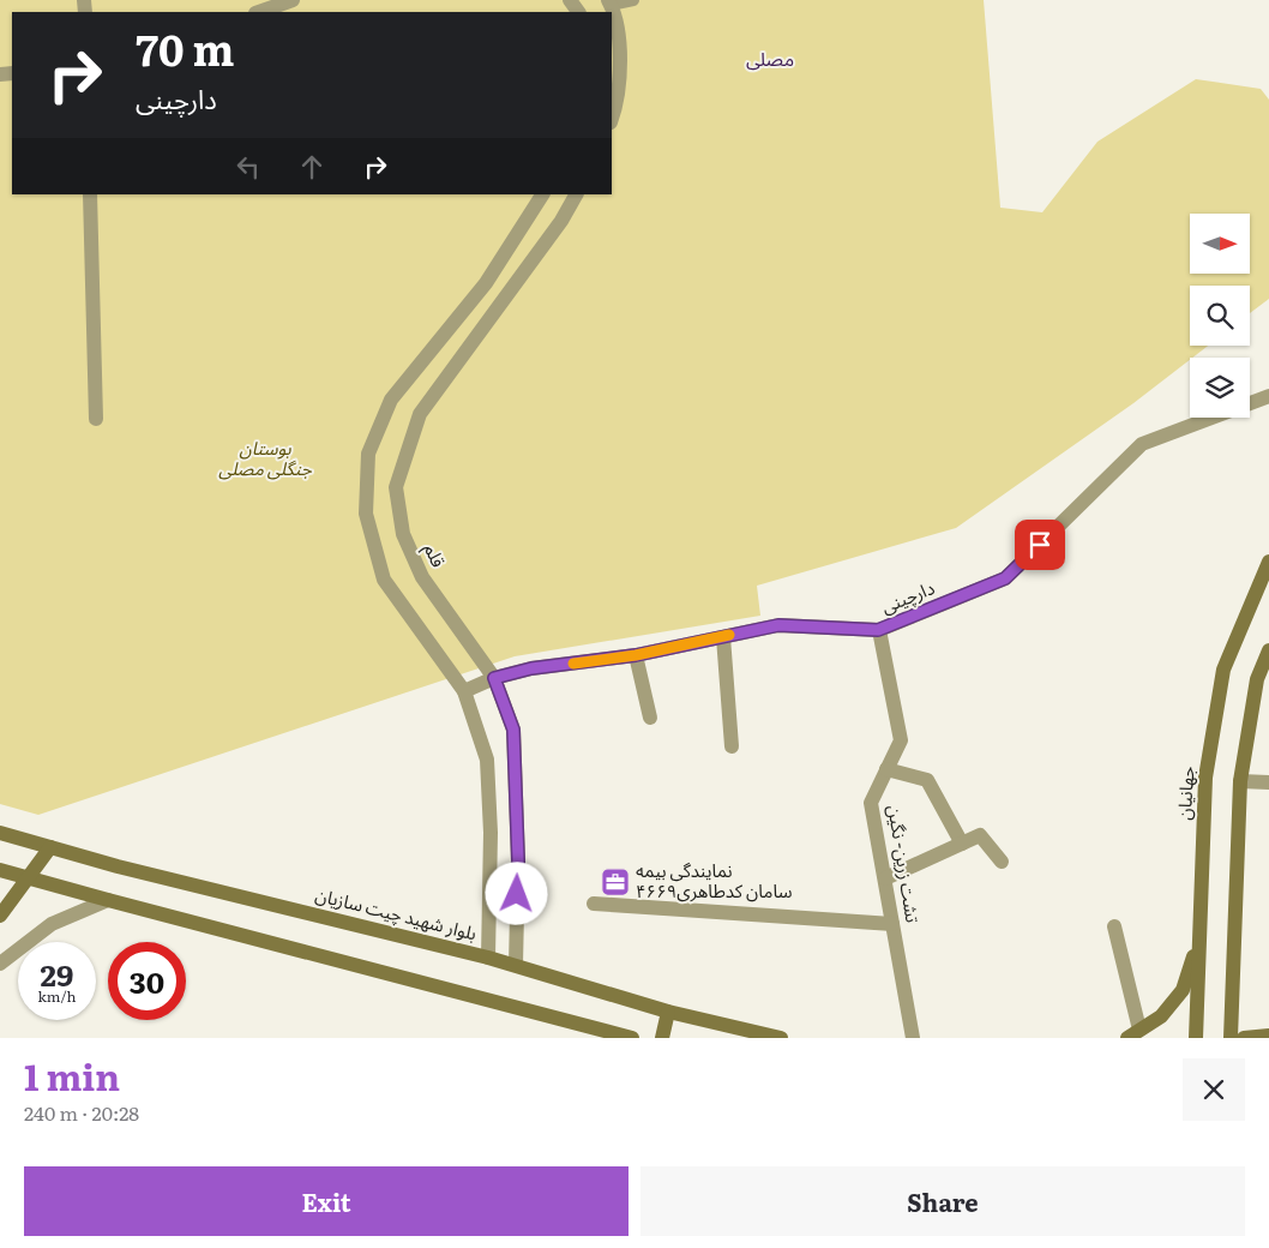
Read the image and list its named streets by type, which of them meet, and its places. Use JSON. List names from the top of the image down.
{
  "streets": {
    "main road": ["جهانیان", "بلوار شهید چیت سازیان"],
    "street": ["قلم", "دارچینی", "تشت زرین- نگین"]
  },
  "crossings": [
    ["قلم", "دارچینی"],
    ["قلم", "بلوار شهید چیت سازیان"],
    ["دارچینی", "تشت زرین- نگین"]
  ],
  "districts": ["مصلی"],
  "parks": ["بوستان جنگلی مصلی"],
  "places": {
    "office": ["نمایندگی بیمه سامان کدطاهری۴۶۶۹"]
  },
  "north": "right",
  "page": {
    "turn": ["70 m", "دارچینی"],
    "speed": "29 km/h",
    "limit": "30",
    "heading": ["1 min", "240 m · 20:28"],
    "buttons": ["Exit", "Share"]
  }
}
